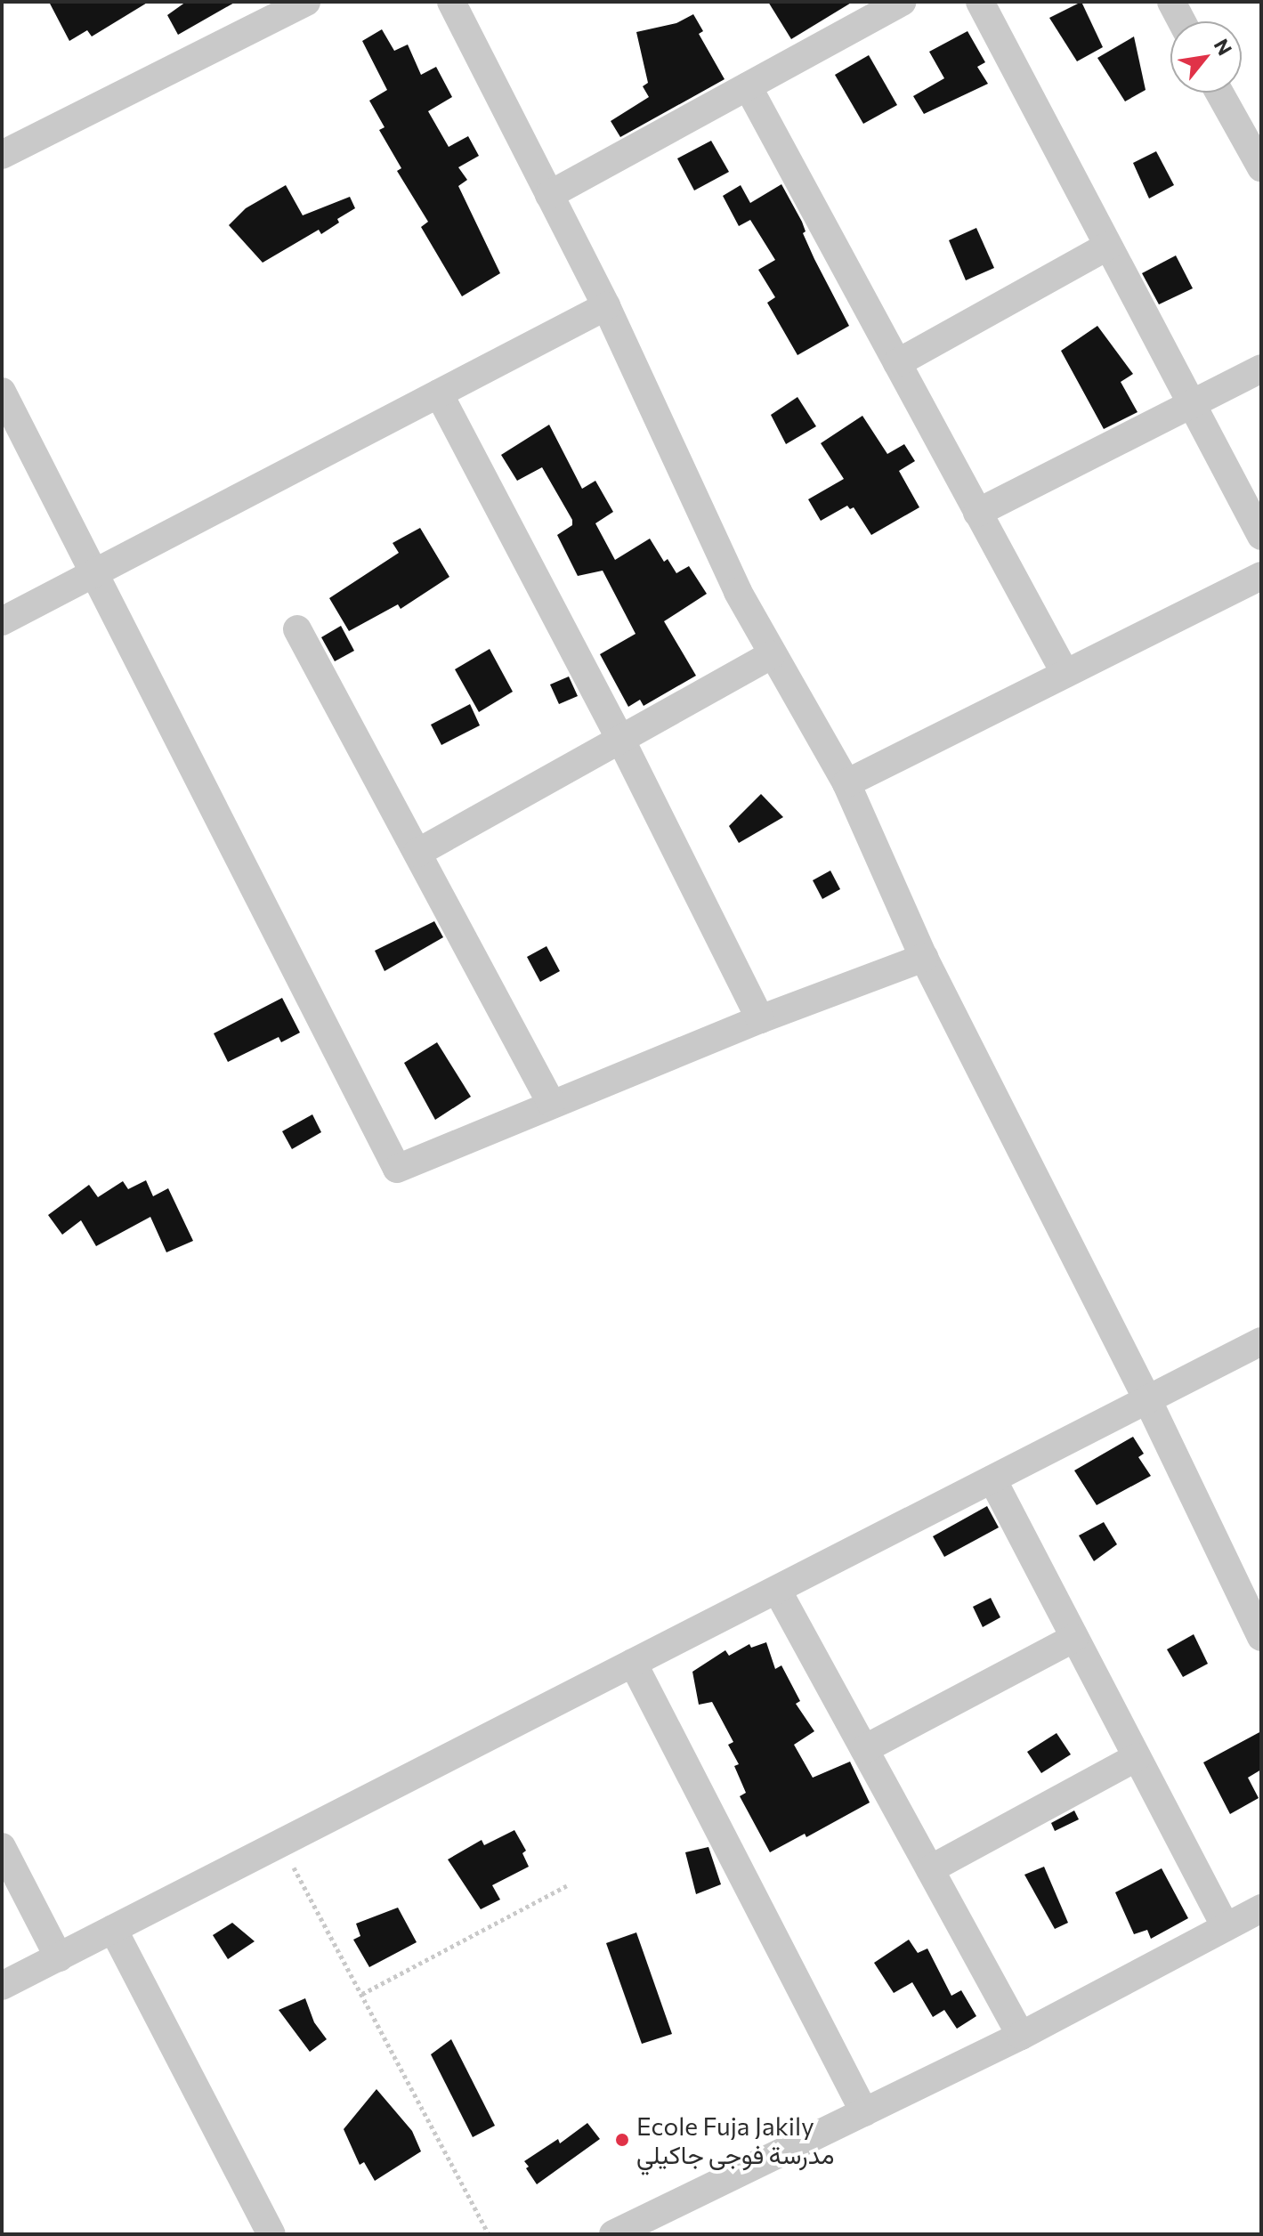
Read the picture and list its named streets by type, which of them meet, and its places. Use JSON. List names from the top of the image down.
{
  "places": ["Ecole Fuja Jakily مدرسة فوجى جاكيلي"],
  "north": "top right"
}
